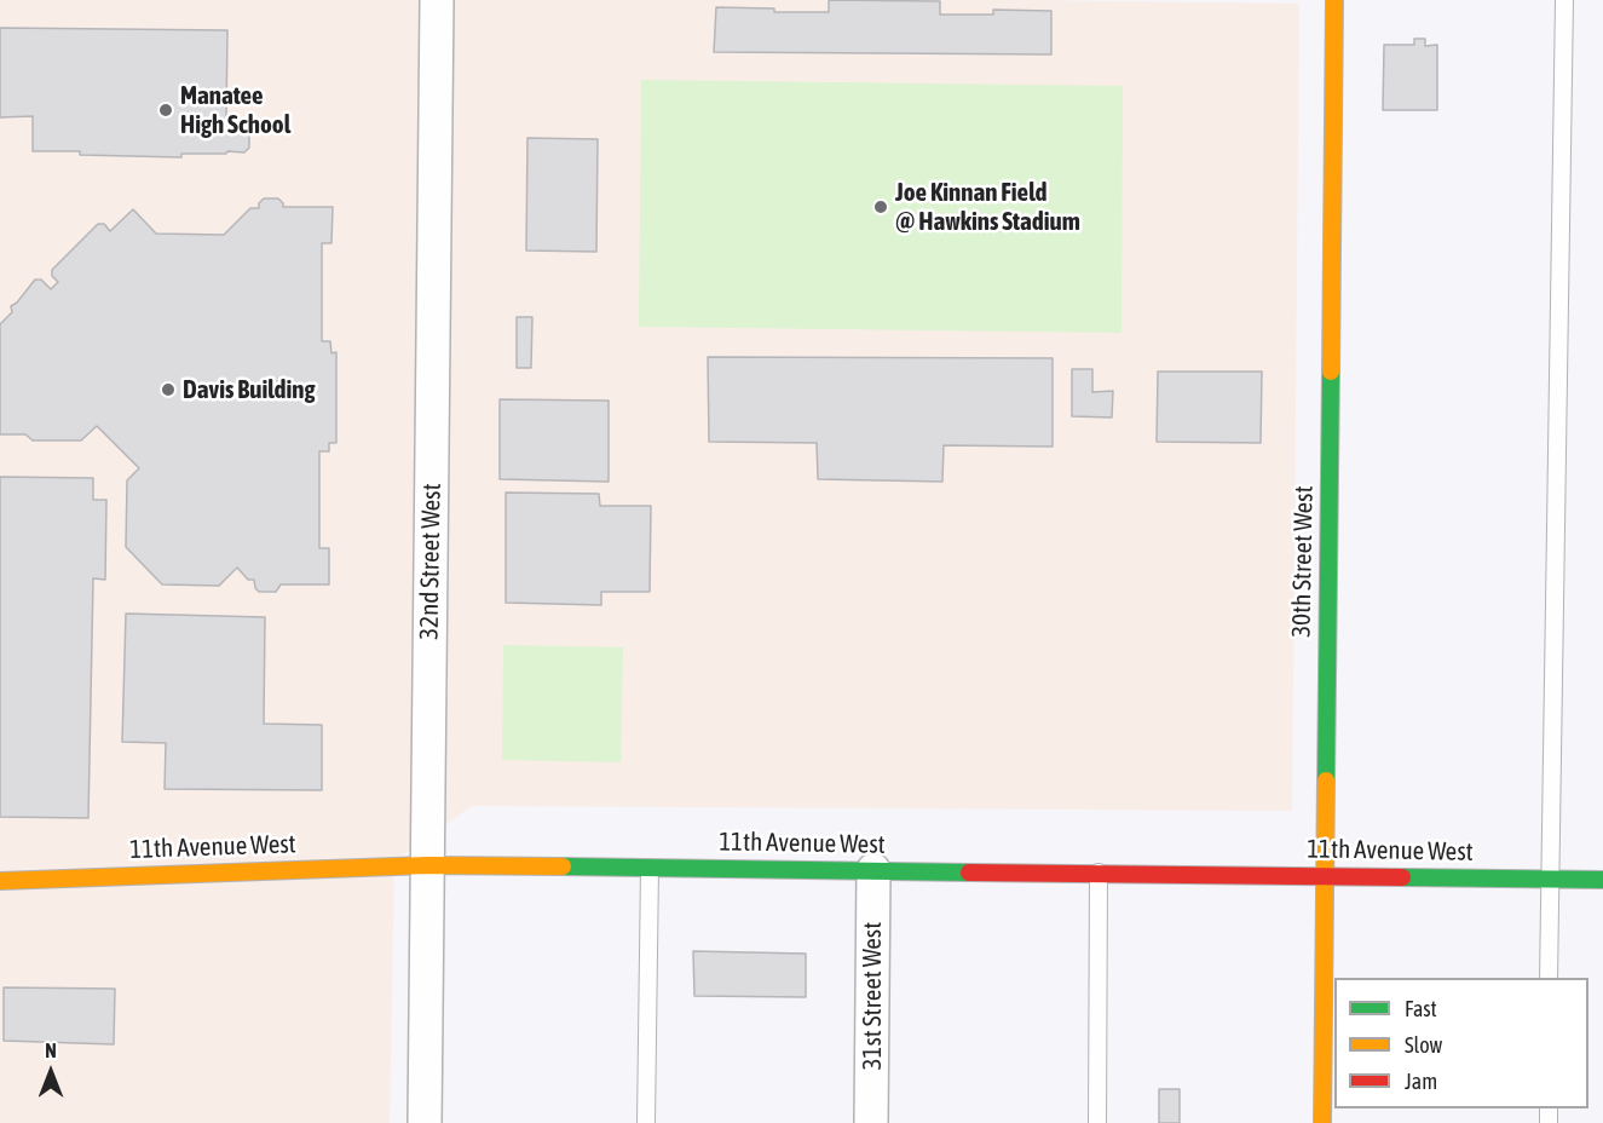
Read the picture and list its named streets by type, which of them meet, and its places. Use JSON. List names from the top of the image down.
{
  "streets": {
    "street": [
      "32nd Street West",
      "30th Street West",
      "11th Avenue West",
      "31st Street West"
    ]
  },
  "crossings": [
    ["32nd Street West", "11th Avenue West"],
    ["30th Street West", "11th Avenue West"],
    ["11th Avenue West", "31st Street West"]
  ],
  "places": ["Manatee High School", "Joe Kinnan Field @ Hawkins Stadium", "Davis Building"],
  "legend": ["Fast", "Slow", "Jam"],
  "north": "top"
}
